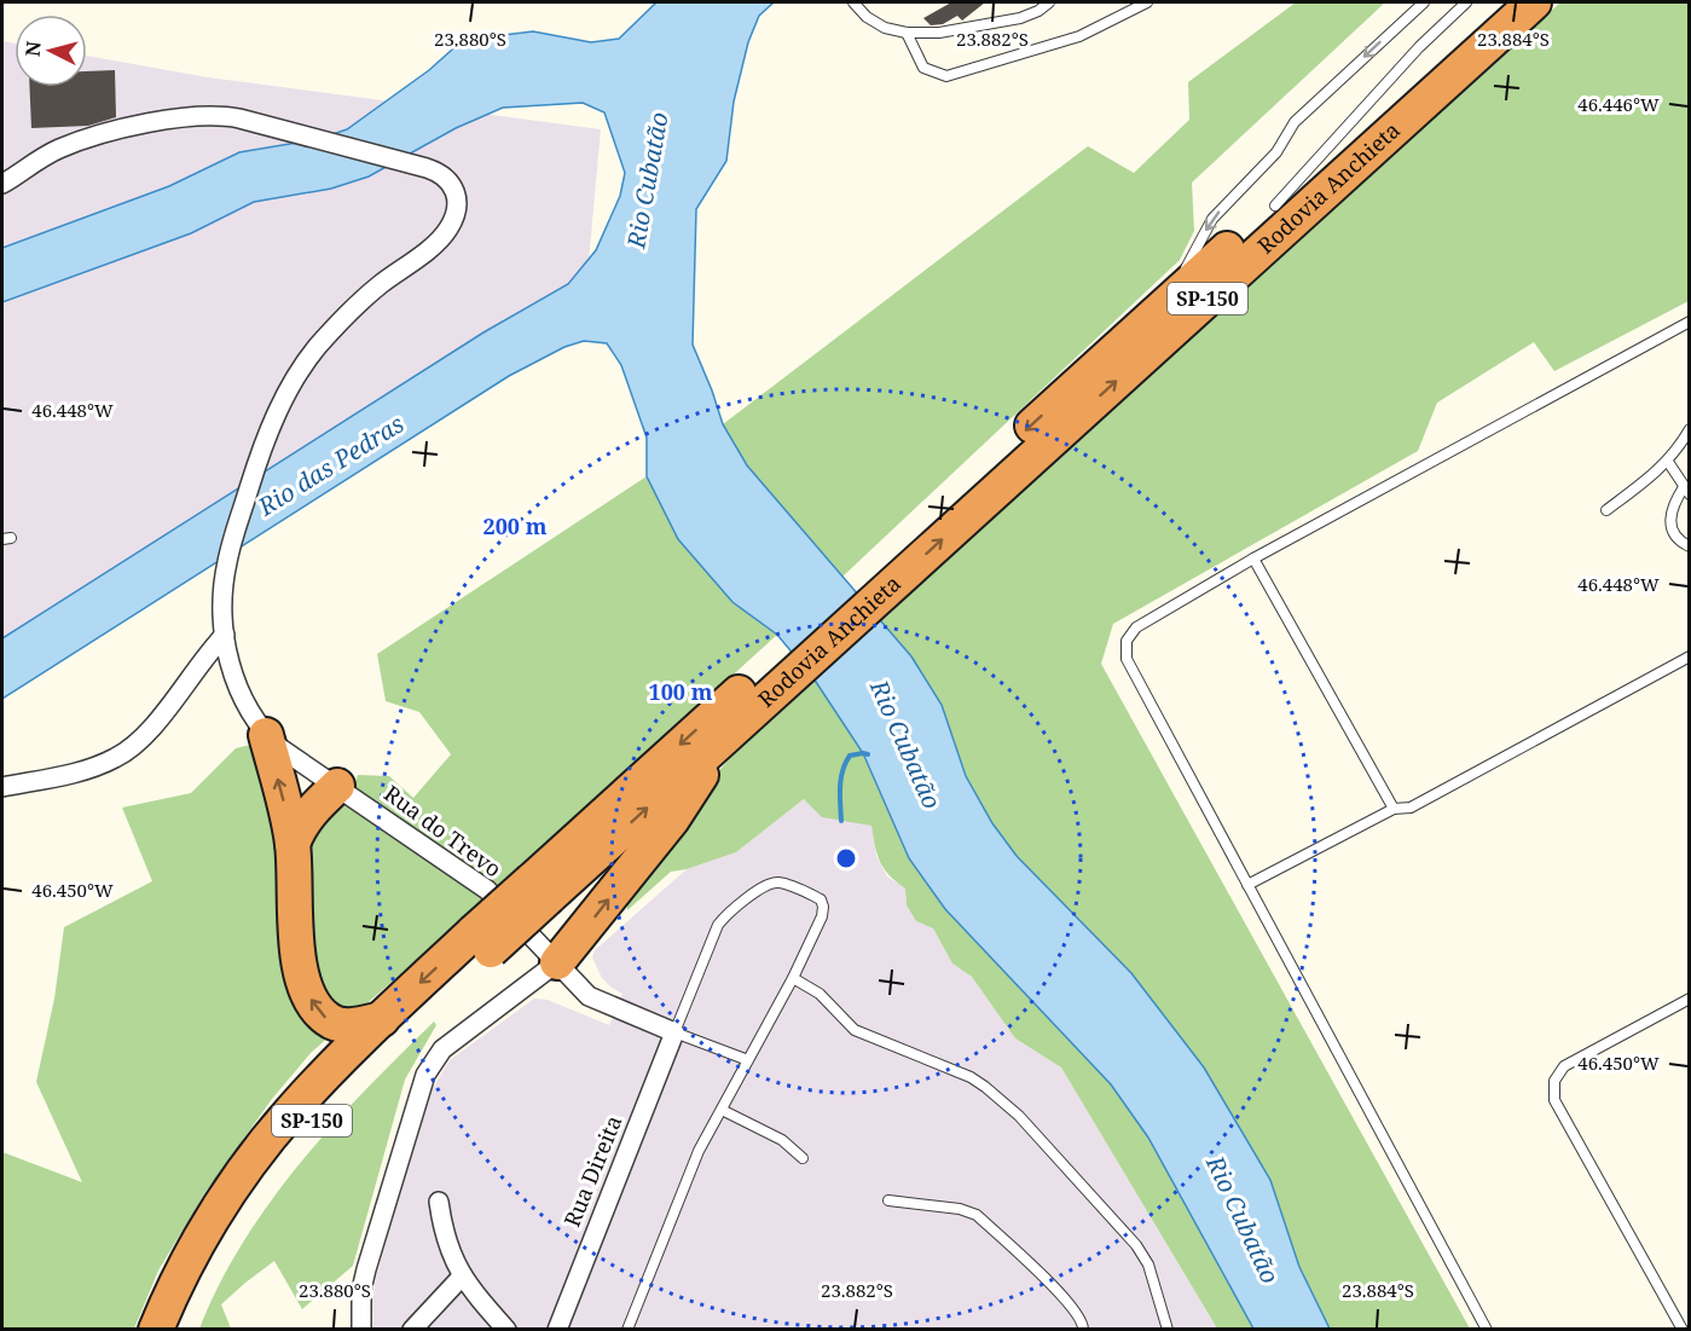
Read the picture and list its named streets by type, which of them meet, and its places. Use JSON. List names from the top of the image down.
{
  "streets": {
    "highway": ["Rodovia Anchieta", "SP-150"],
    "street": ["Rua do Trevo", "Rua Direita"]
  },
  "crossings": [
    ["Rua do Trevo", "Rua Direita"]
  ],
  "water": ["Rio Cubatão", "Rio das Pedras"],
  "north": "left",
  "coordinates": [
    "23.880°S",
    "23.882°S",
    "23.884°S",
    "46.446°W",
    "46.448°W",
    "46.450°W"
  ],
  "rings": ["200 m", "100 m"]
}
